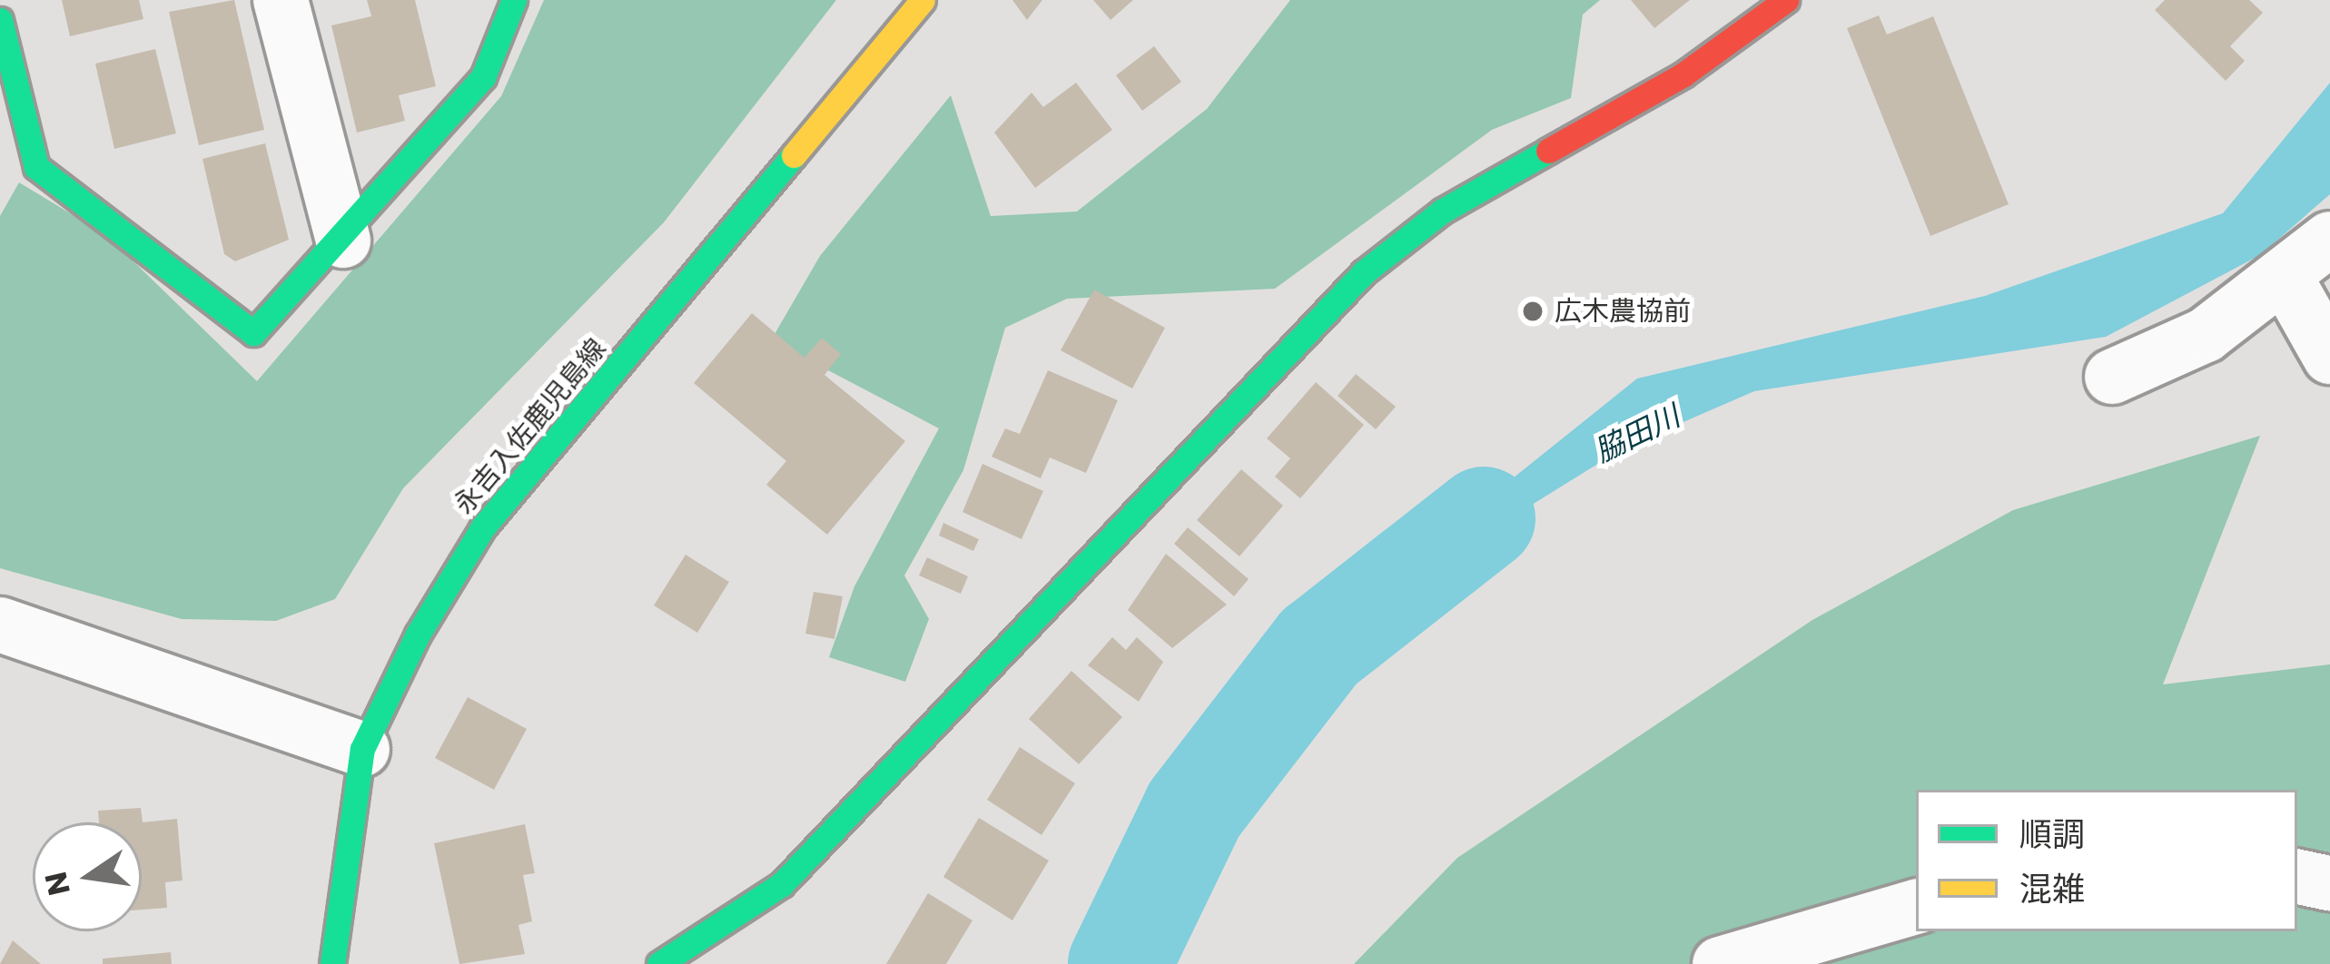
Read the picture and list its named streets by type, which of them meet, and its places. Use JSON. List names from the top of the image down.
{
  "streets": {
    "street": ["永吉入佐鹿児島線"]
  },
  "water": ["脇田川"],
  "places": ["広木農協前"],
  "legend": ["順調", "混雑"],
  "north": "left"
}
